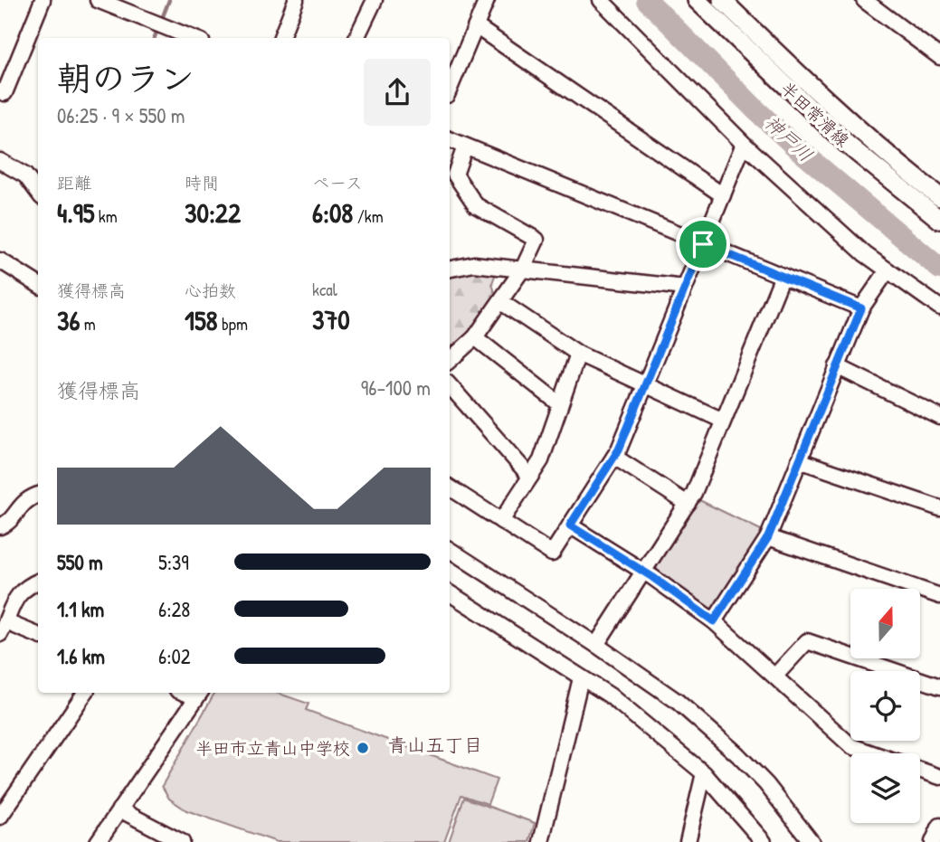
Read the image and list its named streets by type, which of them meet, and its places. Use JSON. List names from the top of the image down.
{
  "streets": {
    "main road": ["半田常滑線"]
  },
  "districts": ["青山五丁目"],
  "water": ["神戸川"],
  "places": ["半田市立青山中学校"],
  "north": "top",
  "page": {
    "heading": ["朝のラン", "06:25 · 9 × 550 m"],
    "stats": [
      ["距離", "4.95 km"],
      ["時間", "30:22"],
      ["ペース", "6:08 /km"],
      ["獲得標高", "36 m"],
      ["心拍数", "158 bpm"],
      ["kcal", "370"]
    ],
    "chart": ["獲得標高", "96–100 m"],
    "list": [
      {
        "name": "550 m",
        "note": "5:39"
      },
      {
        "name": "1.1 km",
        "note": "6:28"
      },
      {
        "name": "1.6 km",
        "note": "6:02"
      }
    ]
  }
}
